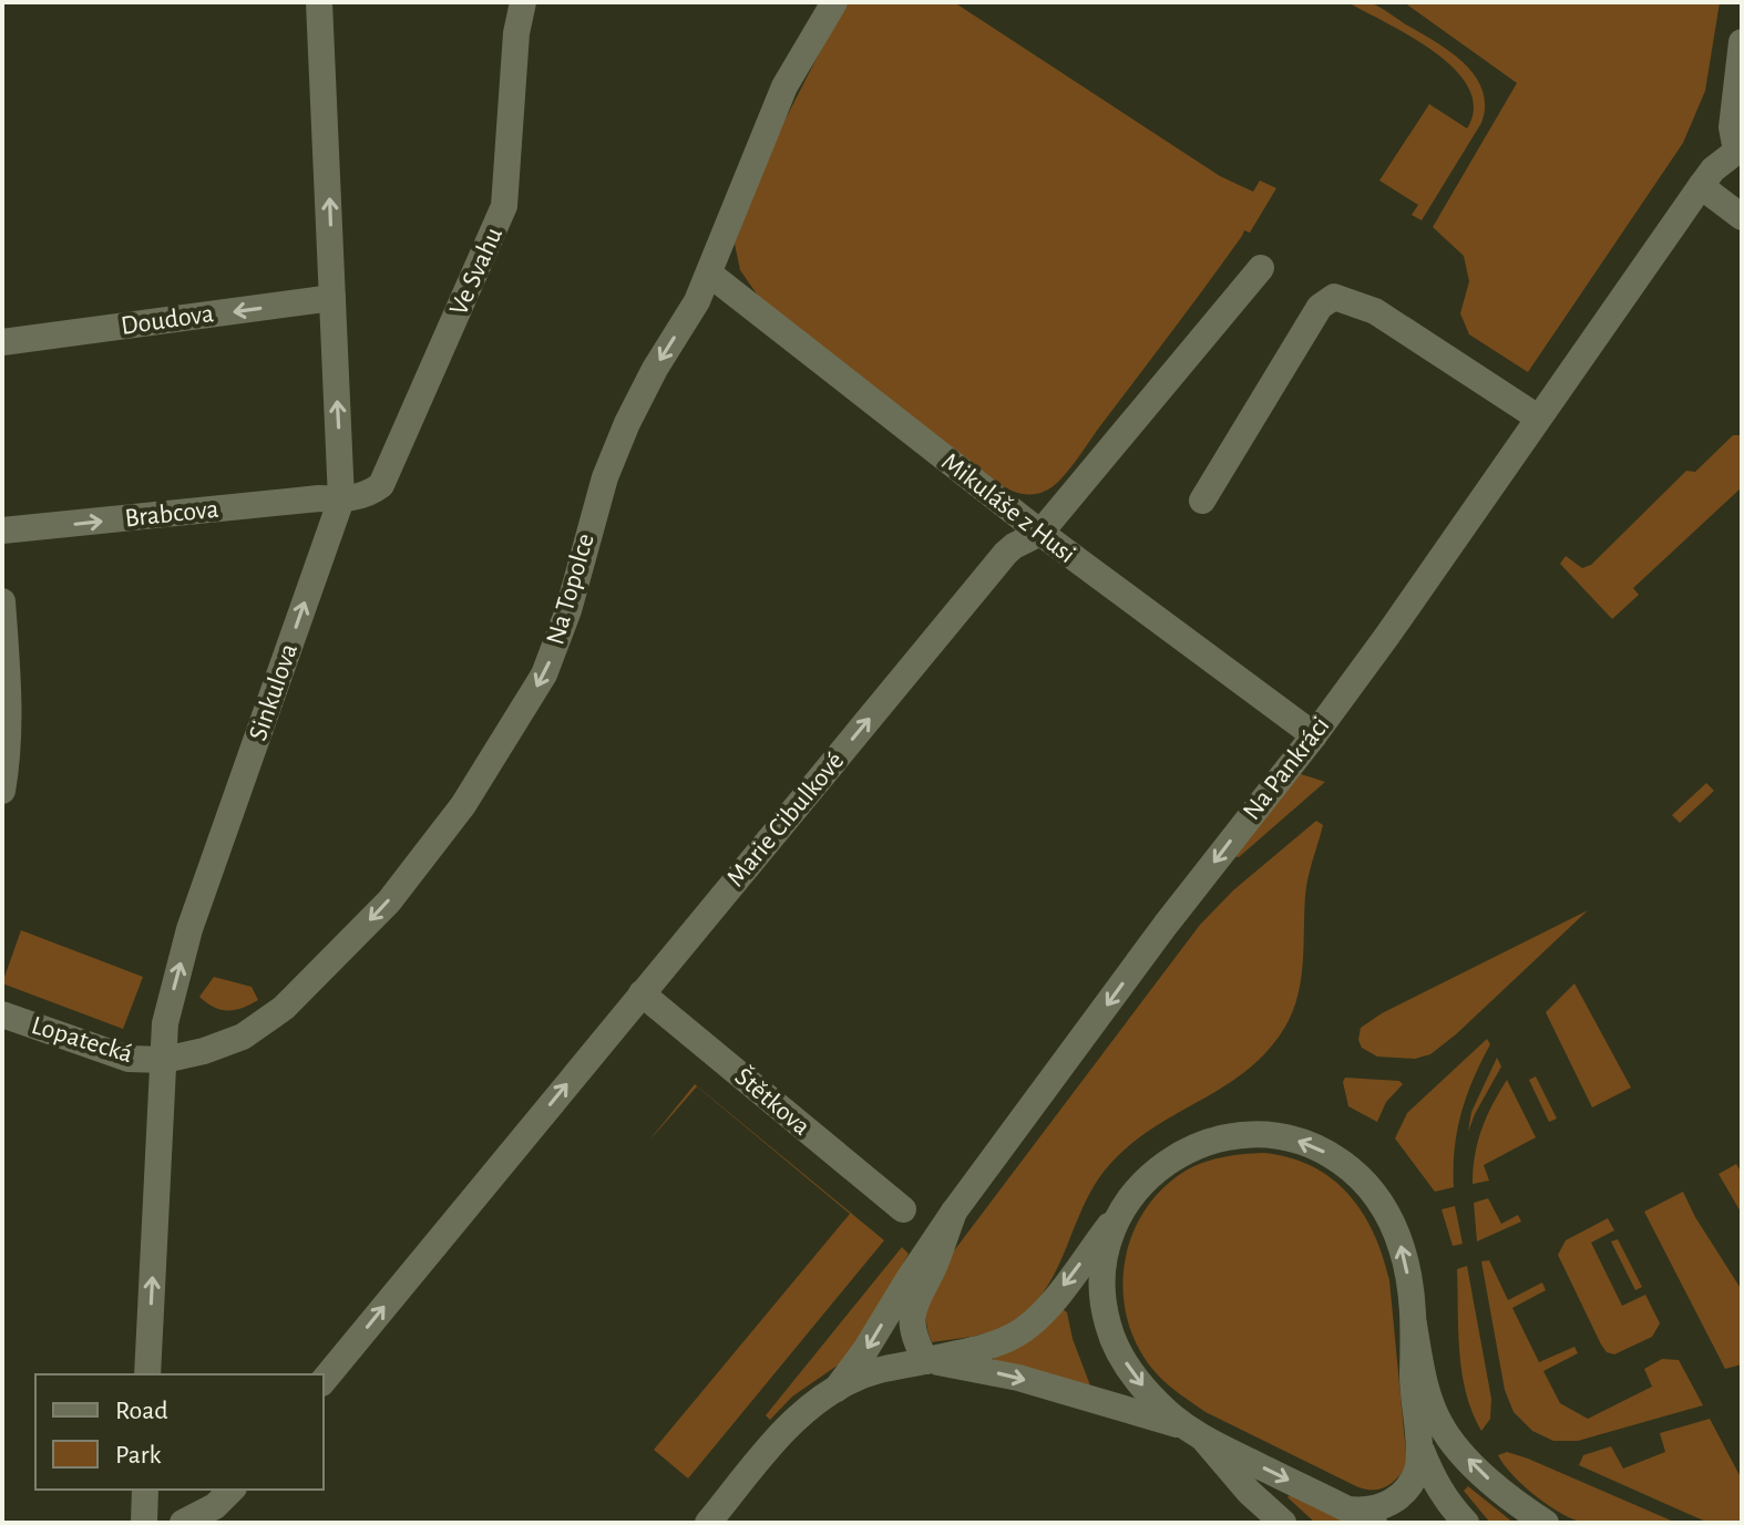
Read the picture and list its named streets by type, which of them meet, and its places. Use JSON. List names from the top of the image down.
{
  "streets": {
    "street": [
      "Ve Svahu",
      "Doudova",
      "Mikuláše z Husi",
      "Brabcova",
      "Na Topolce",
      "Sinkulova",
      "Na Pankráci",
      "Marie Cibulkové",
      "Lopatecká",
      "Štětkova"
    ]
  },
  "crossings": [
    ["Ve Svahu", "Brabcova"],
    ["Ve Svahu", "Sinkulova"],
    ["Doudova", "Sinkulova"],
    ["Mikuláše z Husi", "Na Topolce"],
    ["Mikuláše z Husi", "Na Pankráci"],
    ["Mikuláše z Husi", "Marie Cibulkové"],
    ["Brabcova", "Sinkulova"],
    ["Na Topolce", "Sinkulova"],
    ["Na Topolce", "Lopatecká"],
    ["Sinkulova", "Lopatecká"],
    ["Marie Cibulkové", "Štětkova"]
  ],
  "one_way": [
    "Doudova",
    "Brabcova",
    "Na Topolce",
    "Sinkulova",
    "Marie Cibulkové"
  ],
  "legend": ["Road", "Park"]
}
